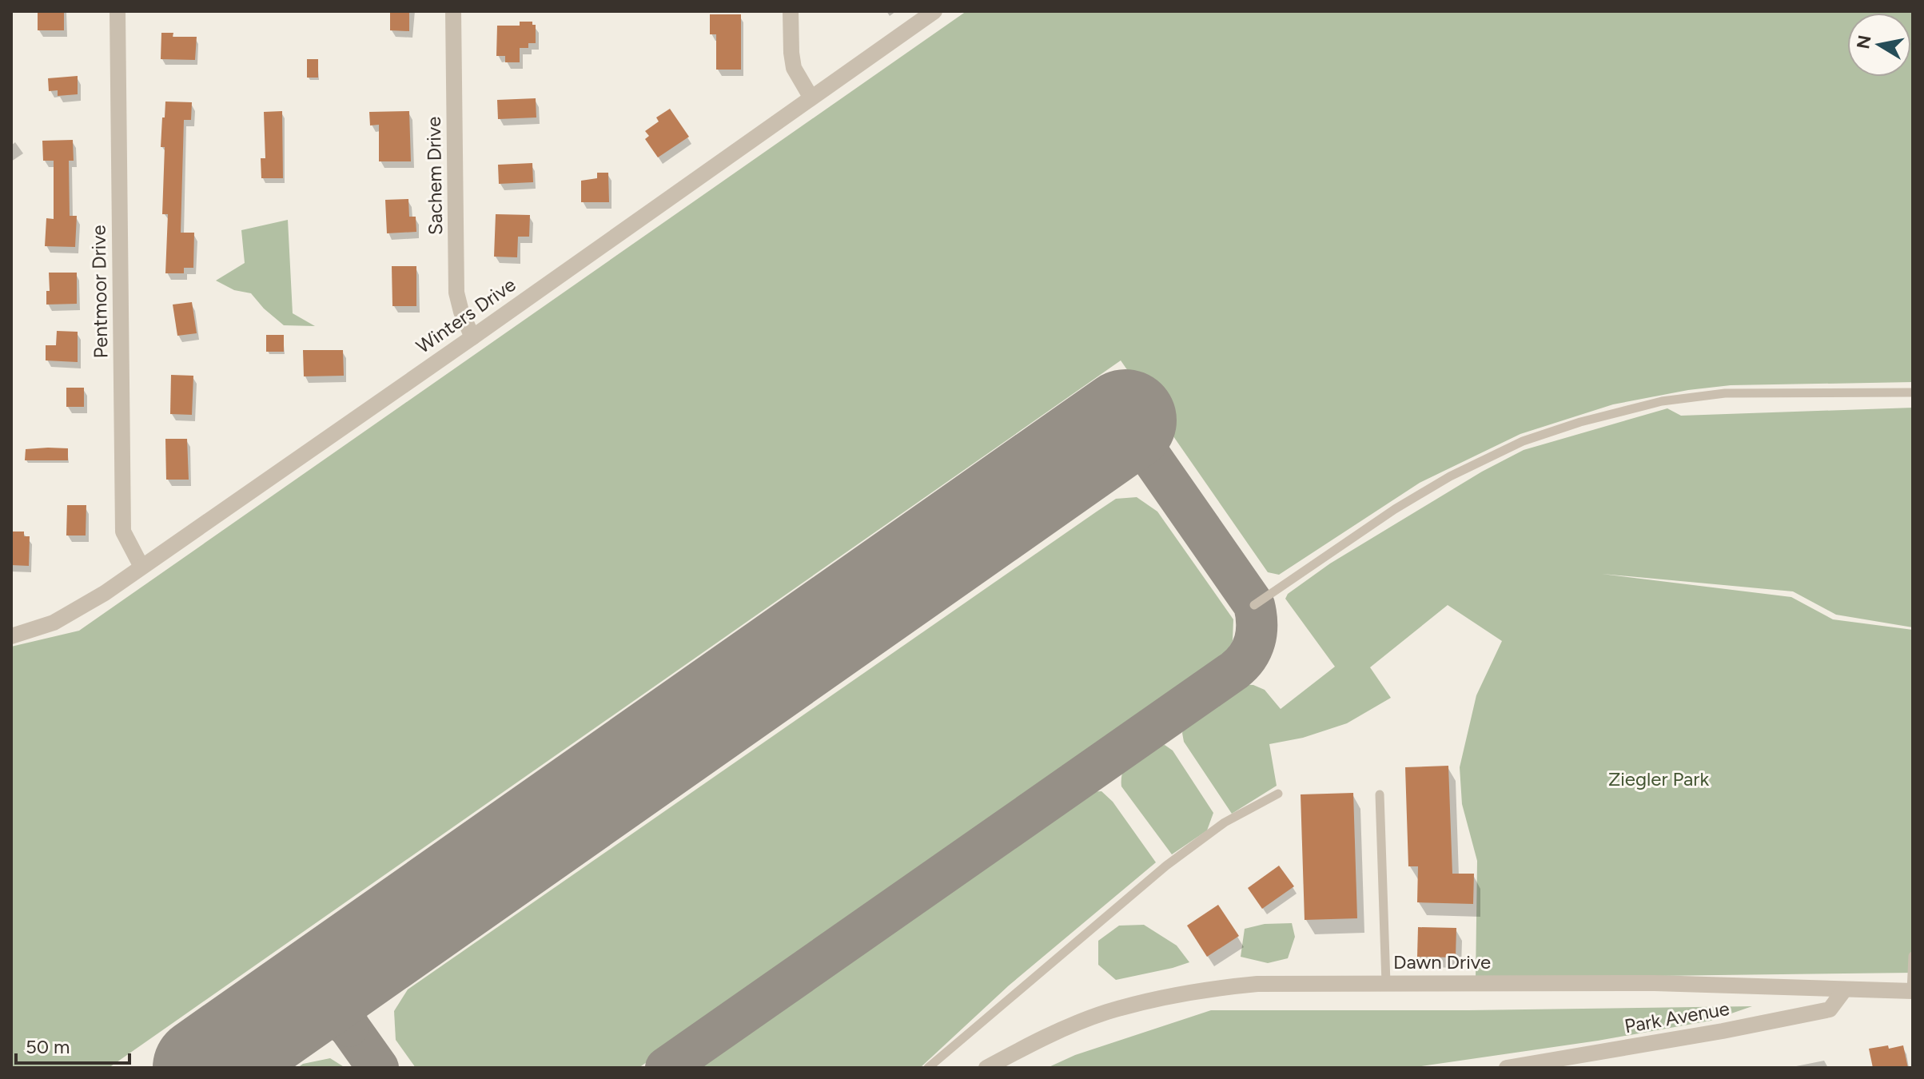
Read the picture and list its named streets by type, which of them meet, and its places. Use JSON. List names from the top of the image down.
{
  "streets": {
    "street": [
      "Sachem Drive",
      "Pentmoor Drive",
      "Winters Drive",
      "Dawn Drive",
      "Park Avenue"
    ]
  },
  "crossings": [
    ["Sachem Drive", "Winters Drive"],
    ["Pentmoor Drive", "Winters Drive"],
    ["Dawn Drive", "Park Avenue"]
  ],
  "parks": ["Ziegler Park"],
  "scale_bar": "50 m",
  "north": "left"
}
